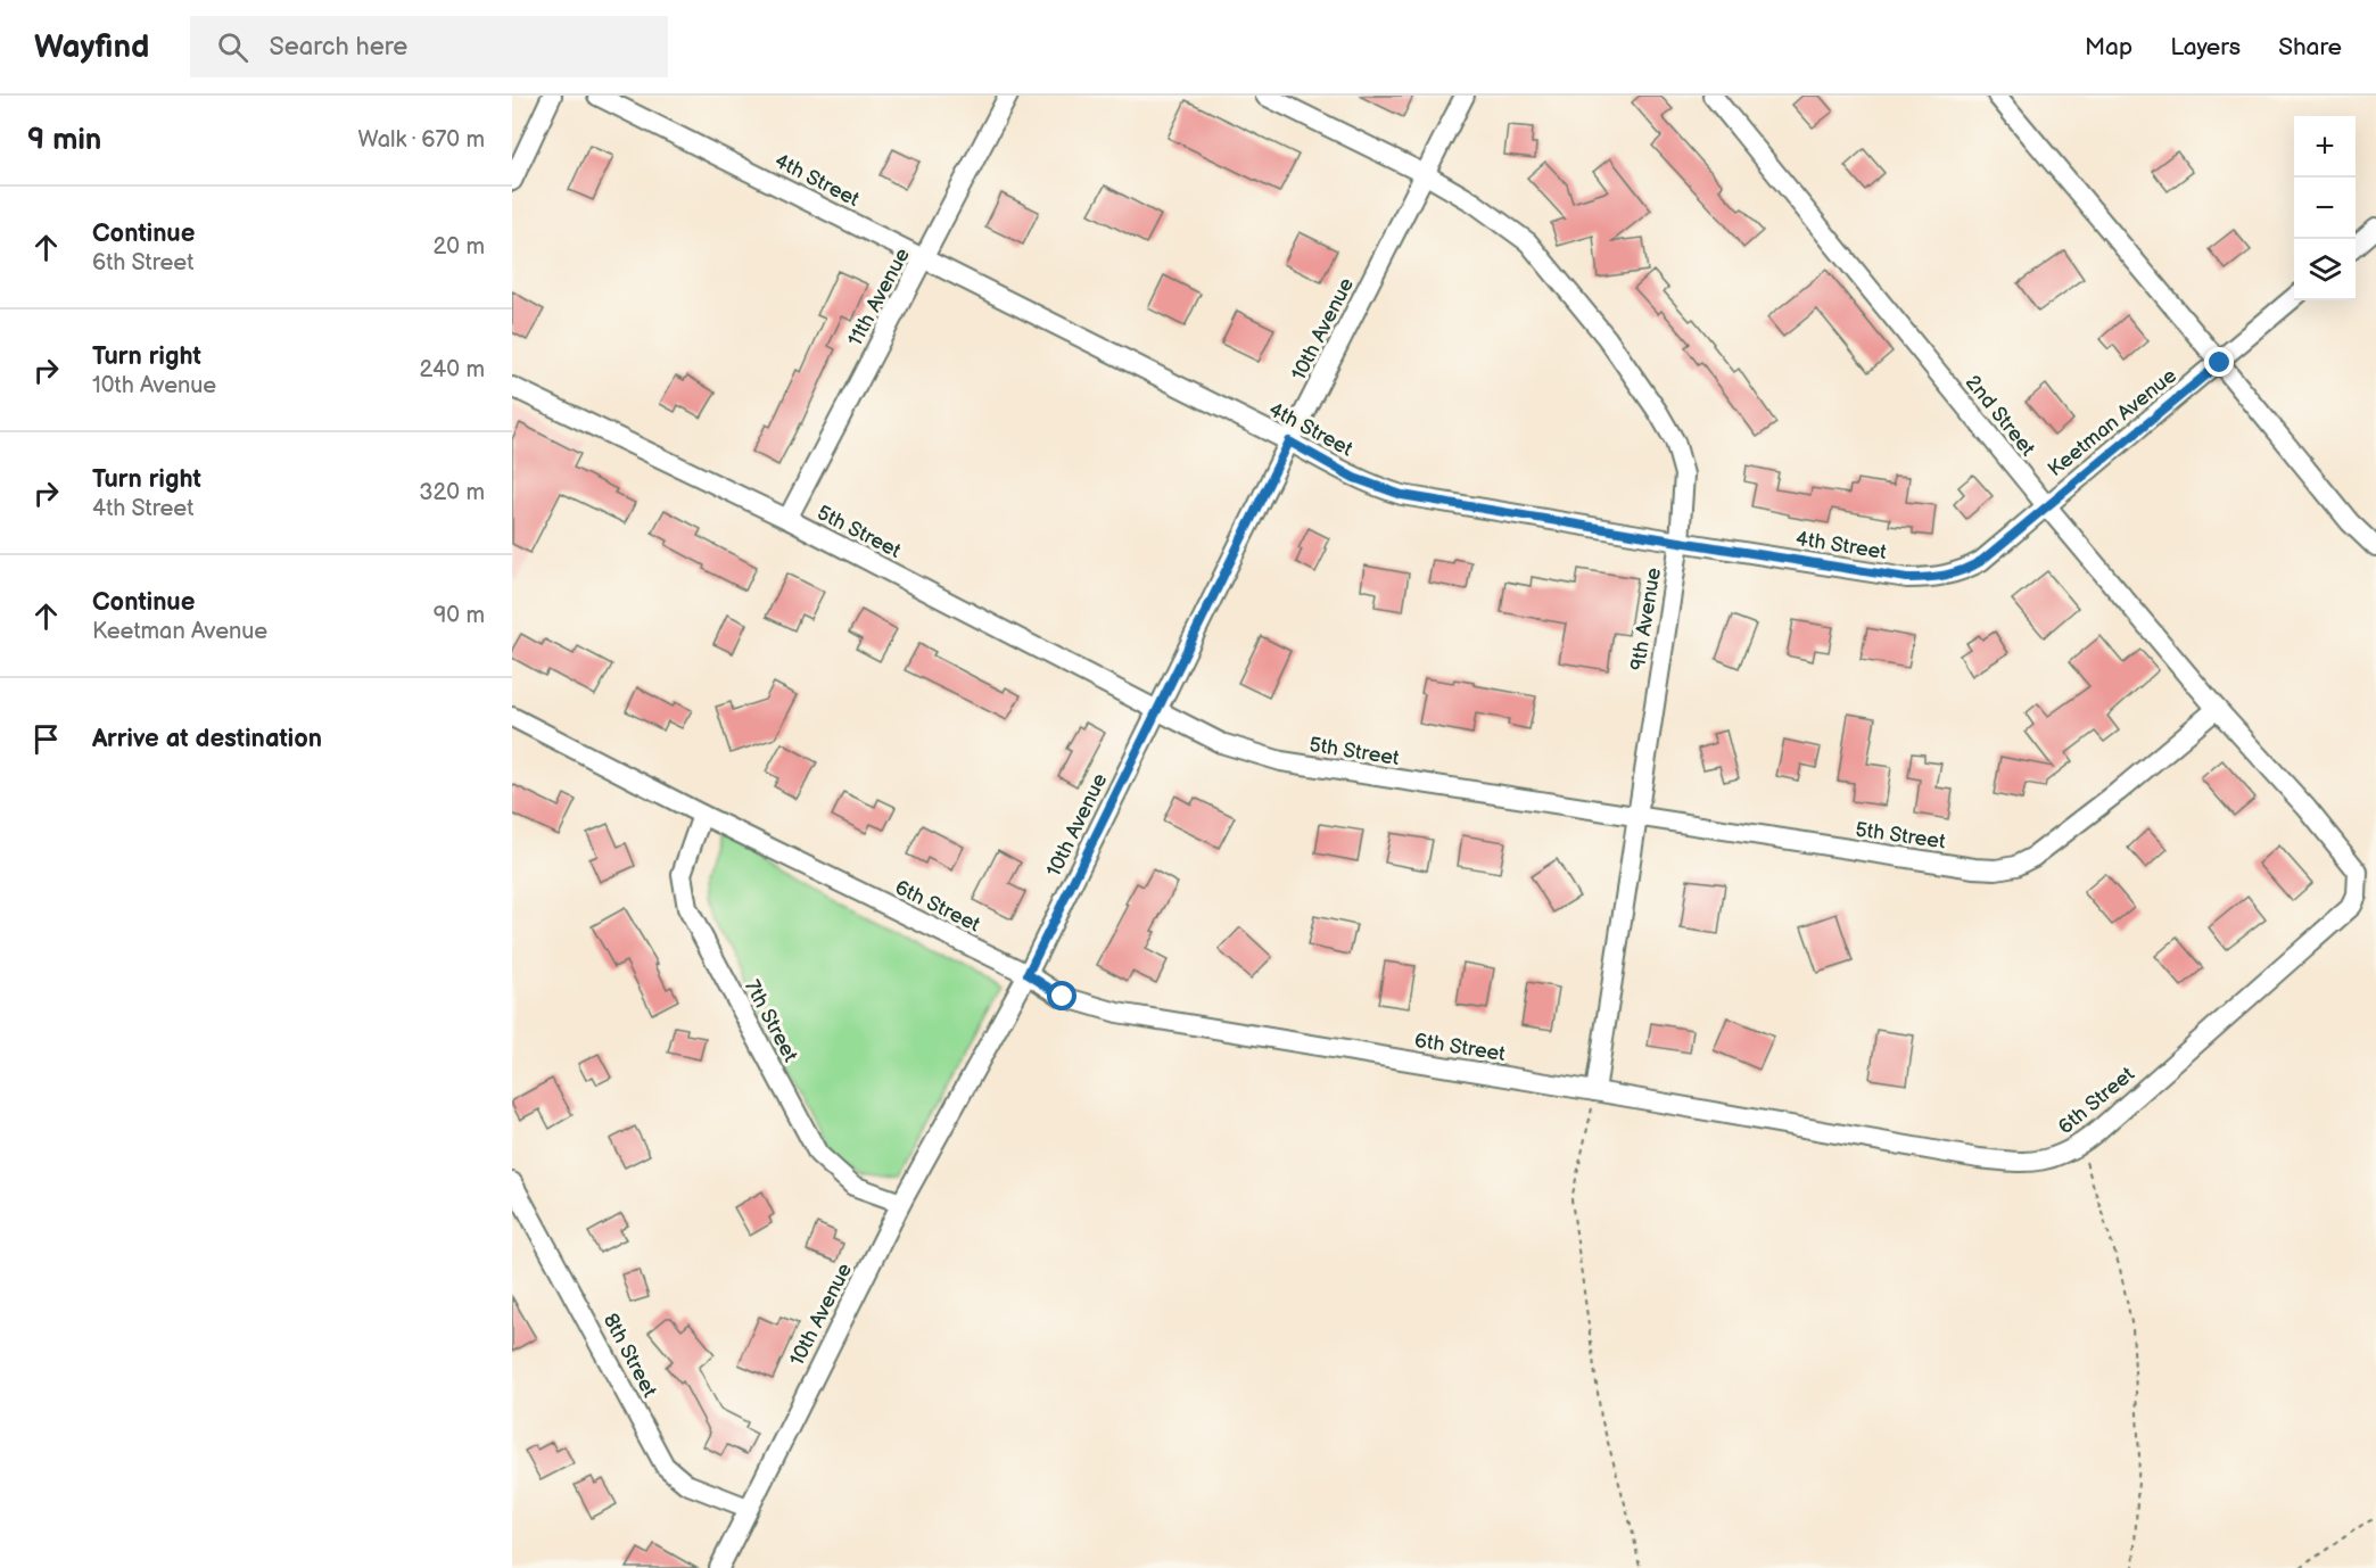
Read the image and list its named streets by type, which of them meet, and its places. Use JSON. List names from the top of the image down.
{
  "streets": {
    "street": [
      "4th Street",
      "11th Avenue",
      "10th Avenue",
      "2nd Street",
      "Keetman Avenue",
      "5th Street",
      "9th Avenue",
      "6th Street",
      "7th Street",
      "8th Street"
    ]
  },
  "crossings": [
    ["4th Street", "11th Avenue"],
    ["4th Street", "10th Avenue"],
    ["4th Street", "2nd Street"],
    ["4th Street", "Keetman Avenue"],
    ["4th Street", "9th Avenue"],
    ["11th Avenue", "5th Street"],
    ["10th Avenue", "5th Street"],
    ["10th Avenue", "9th Avenue"],
    ["10th Avenue", "6th Street"],
    ["10th Avenue", "7th Street"],
    ["10th Avenue", "8th Street"],
    ["2nd Street", "Keetman Avenue"],
    ["2nd Street", "5th Street"],
    ["2nd Street", "6th Street"],
    ["5th Street", "9th Avenue"],
    ["9th Avenue", "6th Street"],
    ["6th Street", "7th Street"]
  ],
  "page": {
    "header": "Wayfind",
    "search": "Search here",
    "nav": ["Map", "Layers", "Share"],
    "heading": ["9 min", "Walk · 670 m"],
    "map_buttons": ["+", "−"],
    "list": [
      ["Continue", "6th Street", "20 m"],
      ["Turn right", "10th Avenue", "240 m"],
      ["Turn right", "4th Street", "320 m"],
      ["Continue", "Keetman Avenue", "90 m"],
      "Arrive at destination"
    ]
  }
}
